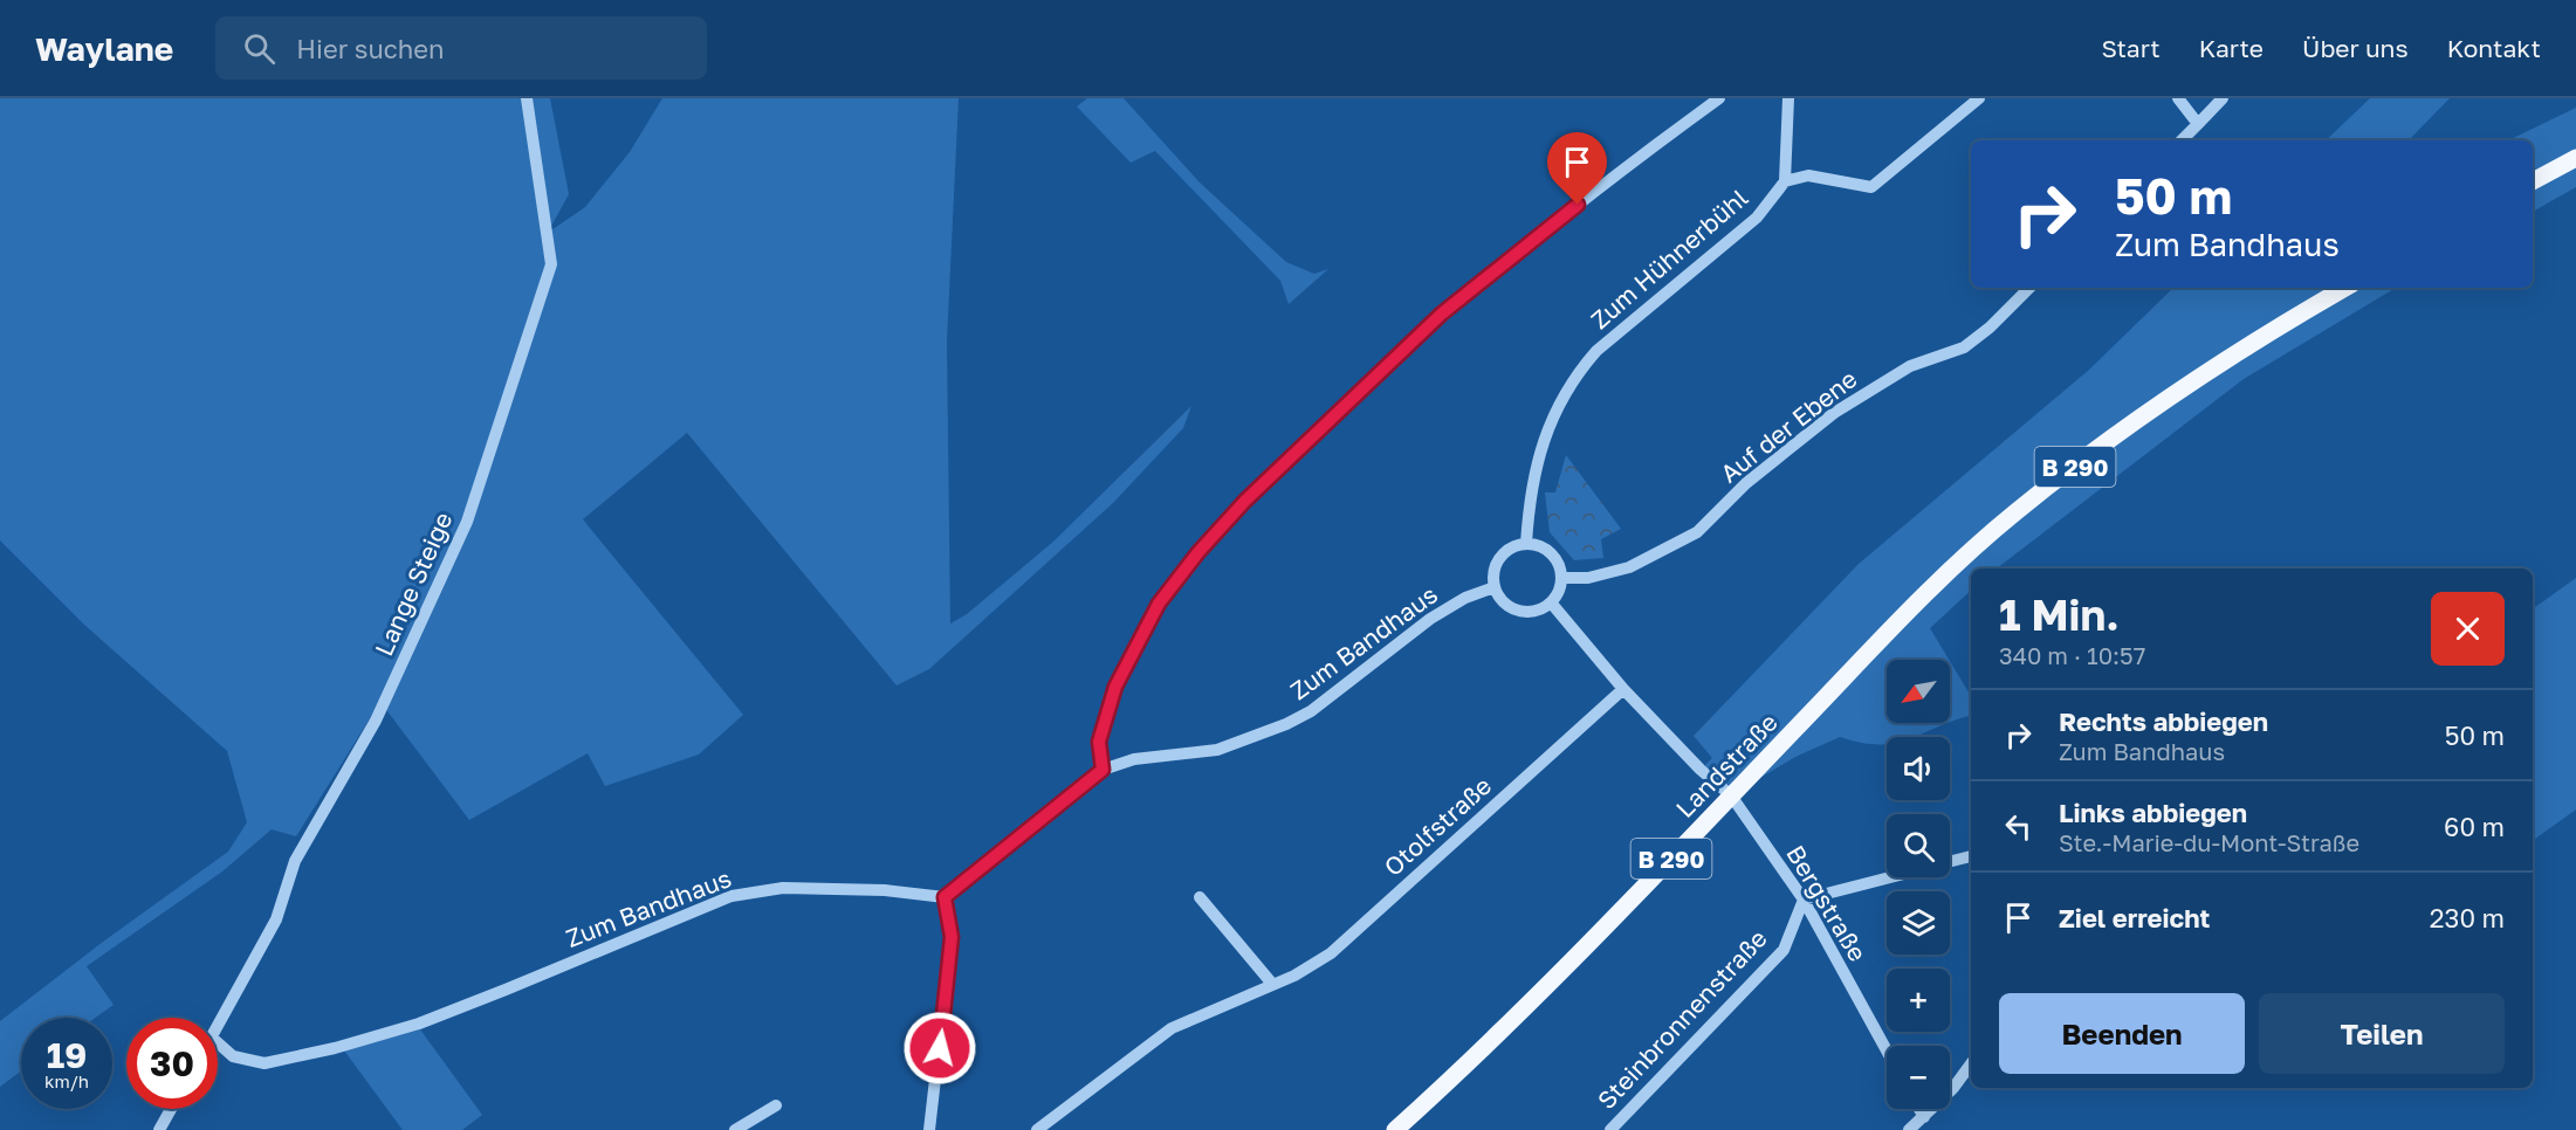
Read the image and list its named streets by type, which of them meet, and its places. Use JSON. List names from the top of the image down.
{
  "streets": {
    "main road": ["B 290", "Landstraße"],
    "street": [
      "Zum Hühnerbühl",
      "Auf der Ebene",
      "Lange Steige",
      "Zum Bandhaus",
      "Otolfstraße",
      "Bergstraße",
      "Steinbronnenstraße"
    ]
  },
  "crossings": [
    ["Zum Hühnerbühl", "Auf der Ebene"],
    ["Zum Hühnerbühl", "Zum Bandhaus"],
    ["Auf der Ebene", "Zum Bandhaus"],
    ["Landstraße", "Bergstraße"],
    ["Bergstraße", "Steinbronnenstraße"]
  ],
  "north": "bottom left",
  "page": {
    "header": "Waylane",
    "search": "Hier suchen",
    "nav": [
      "Start",
      "Karte",
      "Über uns",
      "Kontakt"
    ],
    "turn": ["50 m", "Zum Bandhaus"],
    "heading": ["1 Min.", "340 m · 10:57"],
    "map_buttons": ["+", "−"],
    "list": [
      {
        "name": "Rechts abbiegen",
        "note": "Zum Bandhaus",
        "value": "50 m"
      },
      {
        "name": "Links abbiegen",
        "note": "Ste.-Marie-du-Mont-Straße",
        "value": "60 m"
      },
      {
        "name": "Ziel erreicht",
        "value": "230 m"
      }
    ],
    "buttons": ["Beenden", "Teilen"],
    "speed": "19 km/h",
    "limit": "30"
  }
}
